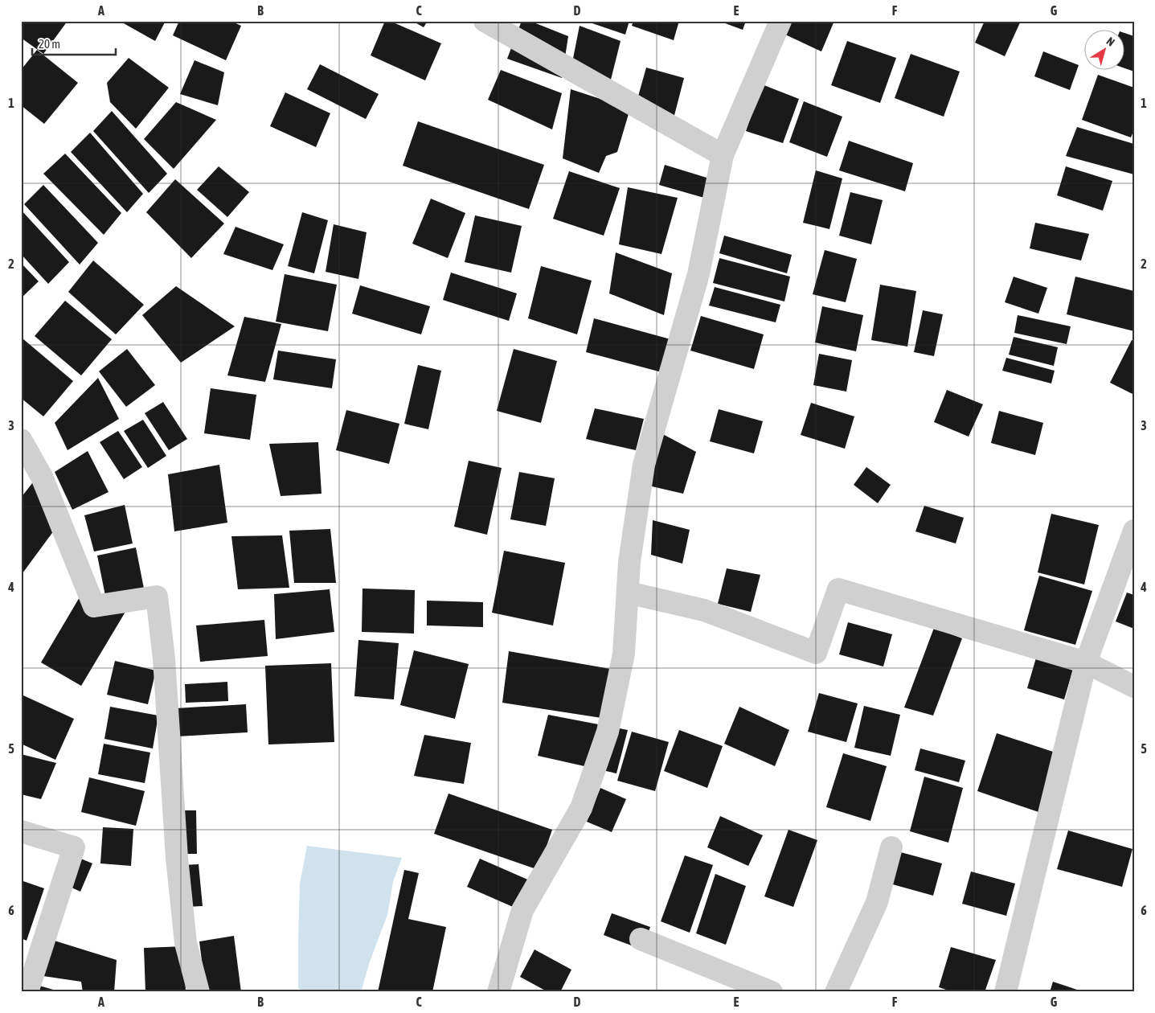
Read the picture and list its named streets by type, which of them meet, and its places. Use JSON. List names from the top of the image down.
{
  "scale_bar": "20 m",
  "north": "top right",
  "grid": {
    "columns": [
      "A",
      "B",
      "C",
      "D",
      "E",
      "F",
      "G"
    ],
    "rows": [
      "1",
      "2",
      "3",
      "4",
      "5",
      "6"
    ]
  }
}
